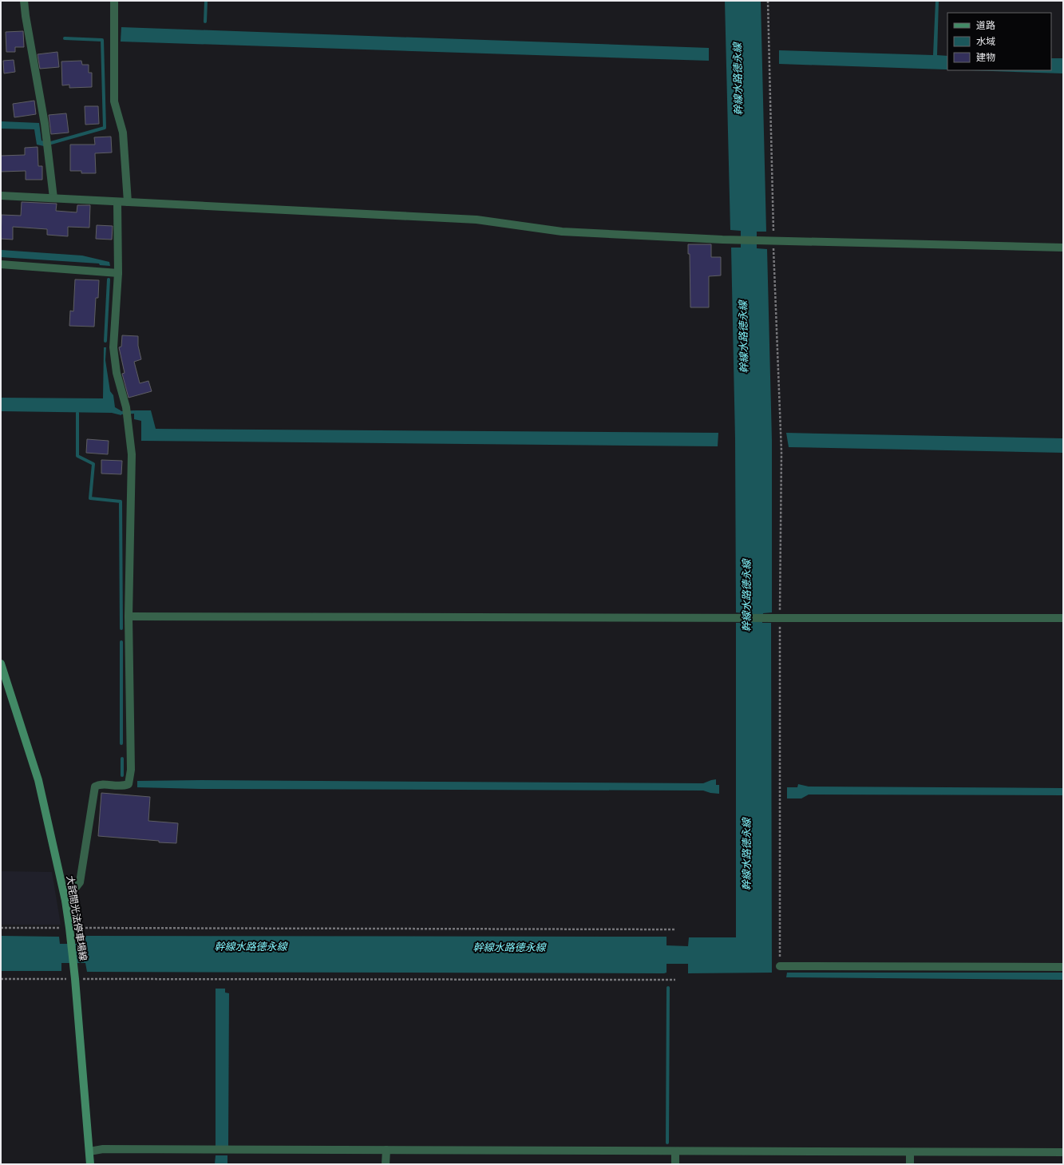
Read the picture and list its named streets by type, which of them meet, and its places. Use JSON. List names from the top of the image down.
{
  "streets": {
    "main road": ["大詫間光法停車場線"]
  },
  "water": ["幹線水路徳永線"],
  "legend": ["道路", "水域", "建物"]
}
